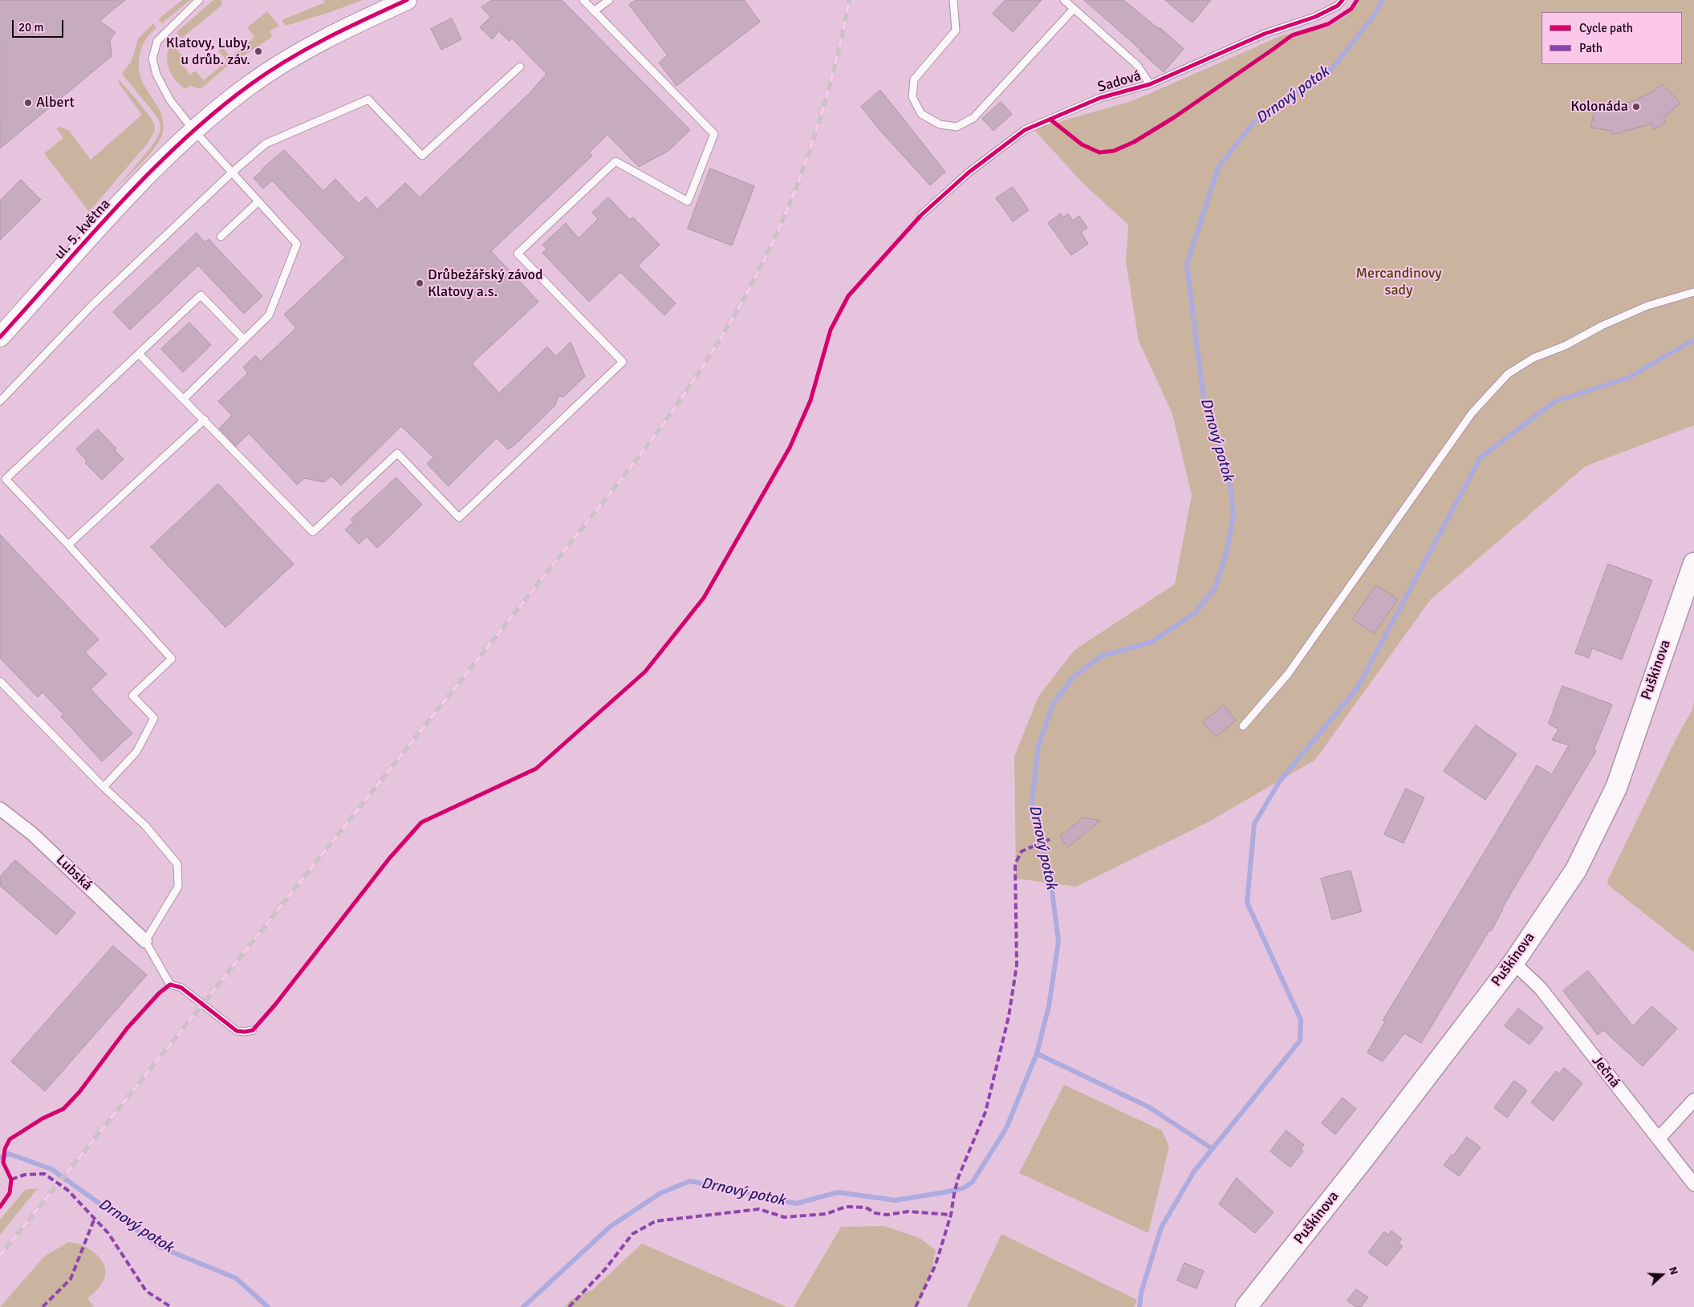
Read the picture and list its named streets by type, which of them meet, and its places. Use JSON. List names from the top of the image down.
{
  "streets": {
    "main road": ["Puškinova"],
    "street": ["ul. 5. května", "Lubská", "Ječná"],
    "lane": ["Sadová"]
  },
  "crossings": [
    ["Puškinova", "Ječná"]
  ],
  "water": ["Drnový potok"],
  "parks": ["Mercandinovy sady"],
  "places": [
    "Klatovy, Luby, u drůb. záv.",
    "Albert",
    "Kolonáda",
    "Drůbežářský závod Klatovy a.s."
  ],
  "legend": ["Cycle path", "Path"],
  "scale_bar": "20 m",
  "north": "right"
}
